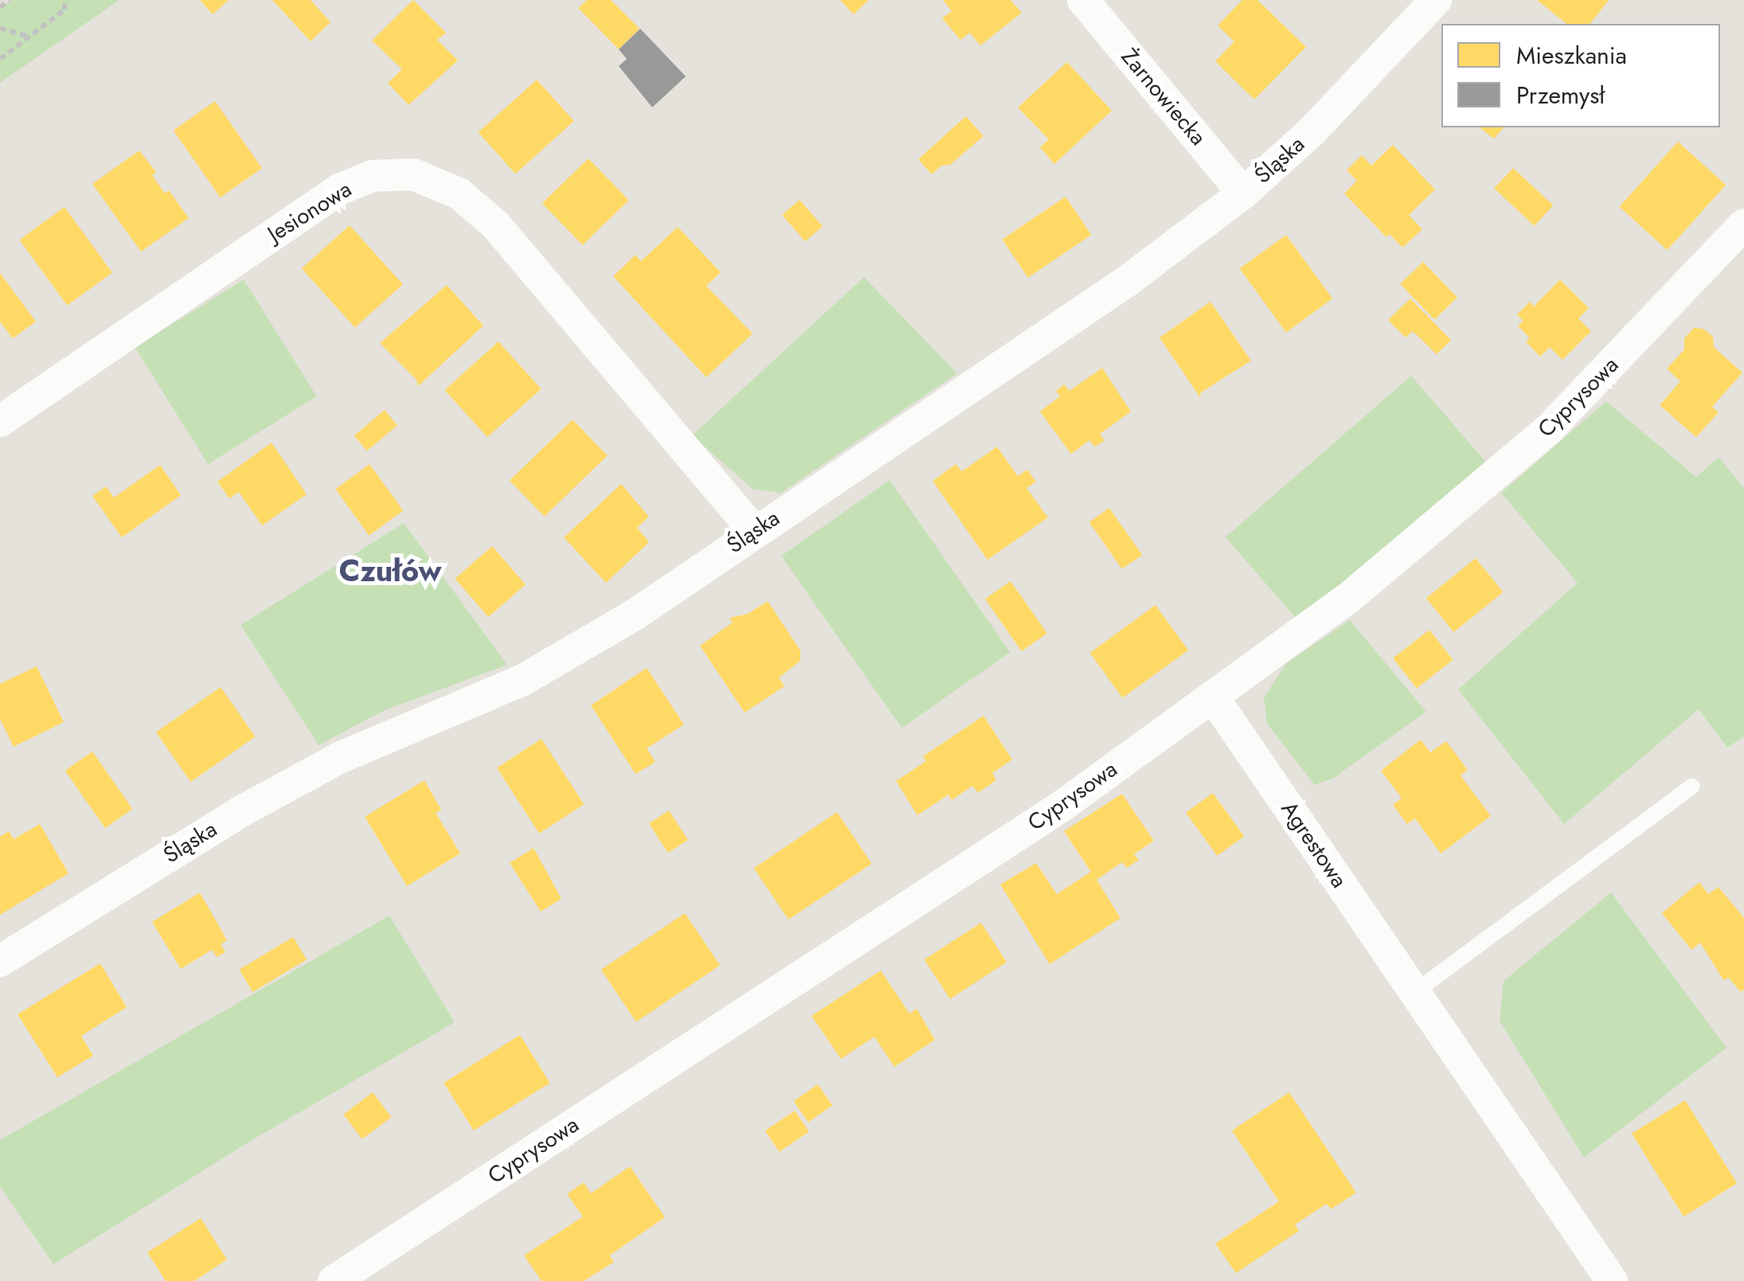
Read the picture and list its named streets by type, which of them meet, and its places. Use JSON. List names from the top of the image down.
{
  "streets": {
    "street": [
      "Żarnowiecka",
      "Śląska",
      "Jesionowa",
      "Cyprysowa",
      "Agrestowa"
    ]
  },
  "crossings": [
    ["Żarnowiecka", "Śląska"],
    ["Śląska", "Jesionowa"],
    ["Cyprysowa", "Agrestowa"]
  ],
  "districts": ["Czułów"],
  "legend": ["Mieszkania", "Przemysł"]
}
